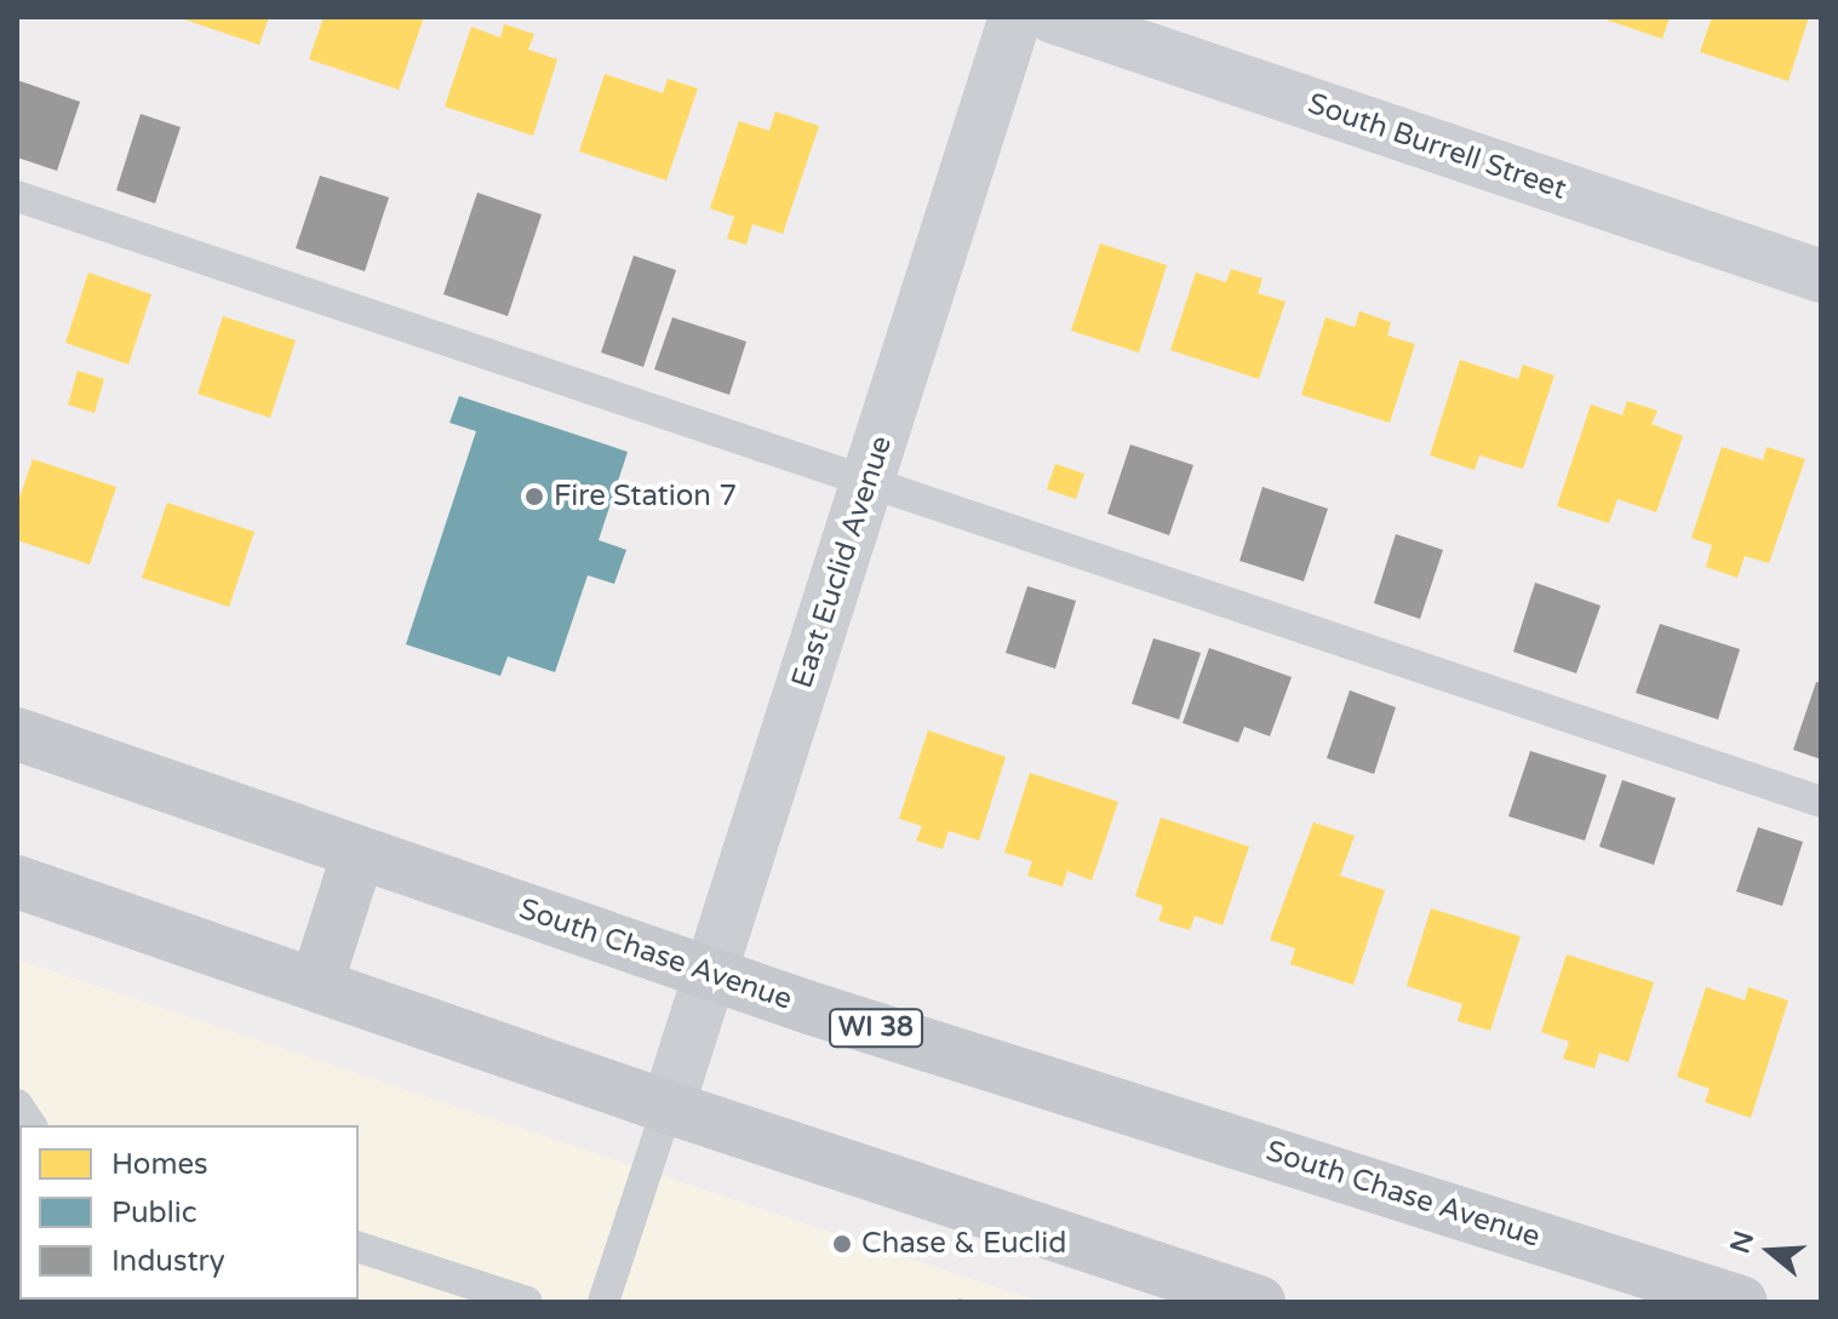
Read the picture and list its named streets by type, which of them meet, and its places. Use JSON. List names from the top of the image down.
{
  "streets": {
    "main road": ["South Chase Avenue", "WI 38"],
    "street": ["South Burrell Street", "East Euclid Avenue"]
  },
  "crossings": [
    ["East Euclid Avenue", "South Chase Avenue"]
  ],
  "places": ["Fire Station 7", "Chase & Euclid"],
  "legend": ["Homes", "Public", "Industry"],
  "north": "left"
}
